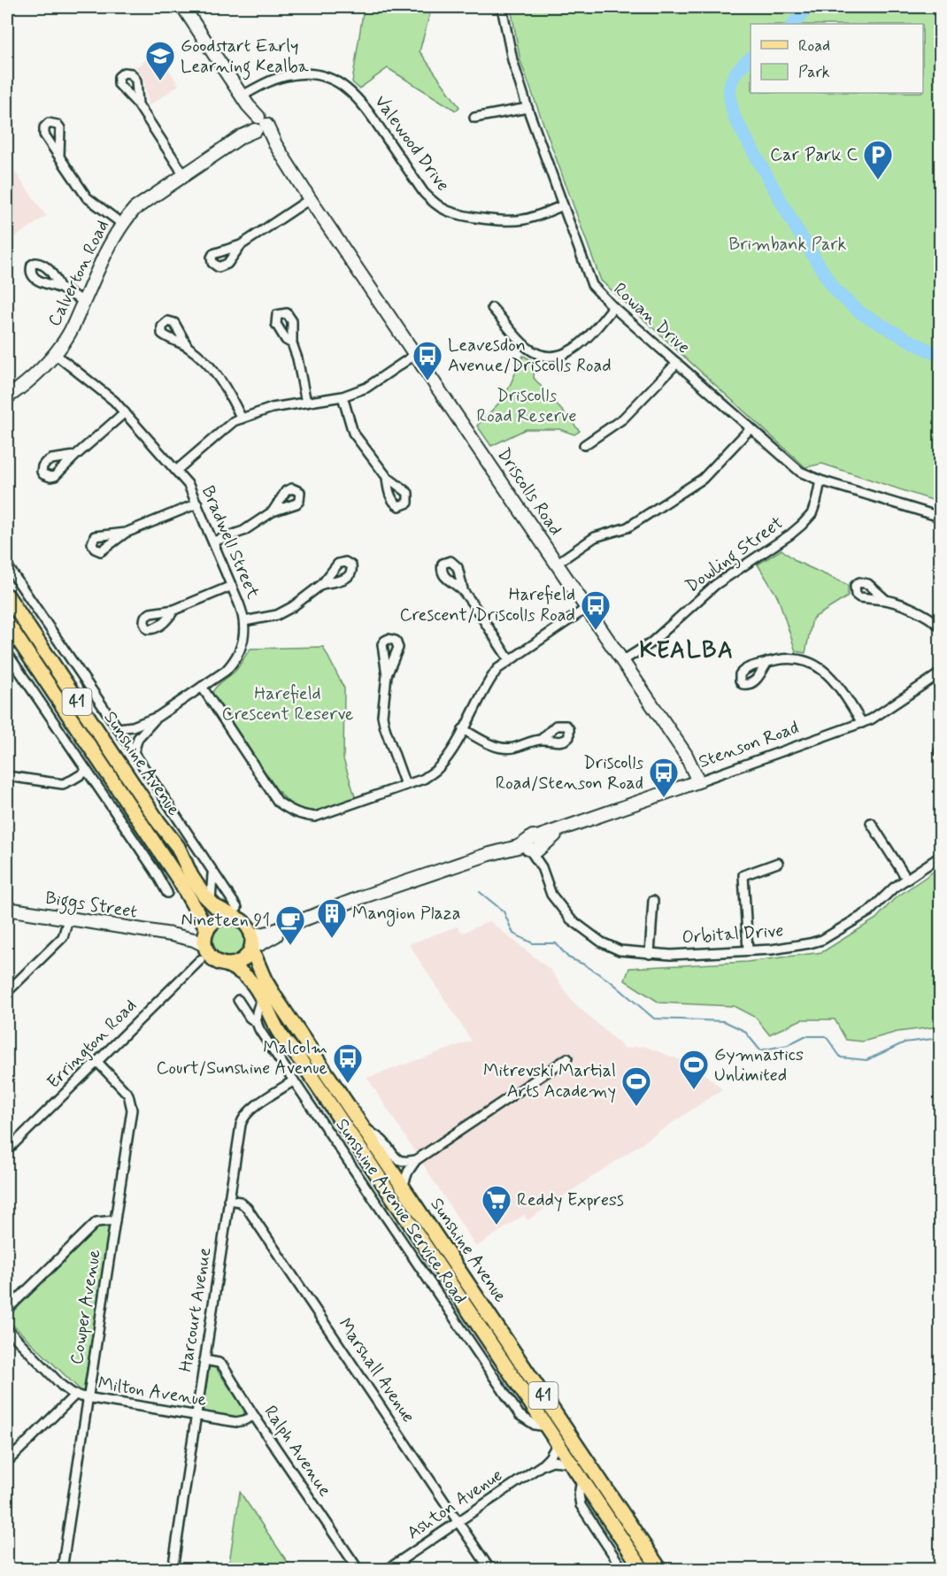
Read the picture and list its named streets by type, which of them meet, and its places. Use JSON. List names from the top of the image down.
{
  "streets": {
    "main road": ["41", "Sunshine Avenue"],
    "street": [
      "Valewood Drive",
      "Calverton Road",
      "Rowan Drive",
      "Driscolls Road",
      "Bradwell Street",
      "Dowling Street",
      "Stenson Road",
      "Biggs Street",
      "Orbital Drive",
      "Errington Road",
      "Sunshine Avenue Service Road",
      "Cowper Avenue",
      "Harcourt Avenue",
      "Marshall Avenue",
      "Milton Avenue",
      "Ralph Avenue",
      "Ashton Avenue"
    ]
  },
  "crossings": [
    ["Valewood Drive", "Rowan Drive"],
    ["Valewood Drive", "Driscolls Road"],
    ["Calverton Road", "Driscolls Road"],
    ["Calverton Road", "Bradwell Street"],
    ["Rowan Drive", "Dowling Street"],
    ["Driscolls Road", "Dowling Street"],
    ["Driscolls Road", "Stenson Road"],
    ["Bradwell Street", "Sunshine Avenue"],
    ["41", "Stenson Road"],
    ["41", "Sunshine Avenue"],
    ["41", "Biggs Street"],
    ["Stenson Road", "Sunshine Avenue"],
    ["Stenson Road", "Biggs Street"],
    ["Stenson Road", "Orbital Drive"],
    ["Sunshine Avenue", "Biggs Street"],
    ["Sunshine Avenue", "Sunshine Avenue Service Road"],
    ["Sunshine Avenue", "Ashton Avenue"],
    ["Errington Road", "Cowper Avenue"],
    ["Sunshine Avenue Service Road", "Harcourt Avenue"],
    ["Cowper Avenue", "Milton Avenue"],
    ["Harcourt Avenue", "Marshall Avenue"],
    ["Harcourt Avenue", "Milton Avenue"],
    ["Harcourt Avenue", "Ralph Avenue"],
    ["Marshall Avenue", "Ashton Avenue"],
    ["Milton Avenue", "Ralph Avenue"]
  ],
  "districts": ["KEALBA"],
  "parks": ["Brimbank Park", "Driscolls Road Reserve", "Harefield Crescent Reserve"],
  "places": {
    "school or university": ["Goodstart Early Learning Kealba"],
    "parking": ["Car Park C"],
    "bus stop": [
      "Leavesdon Avenue/Driscolls Road",
      "Harefield Crescent/Driscolls Road",
      "Driscolls Road/Stenson Road",
      "Malcolm Court/Sunshine Avenue"
    ],
    "building": ["Mangion Plaza"],
    "cafe": ["Nineteen 91"],
    "sports": ["Gymnastics Unlimited", "Mitrevski Martial Arts Academy"],
    "supermarket": ["Reddy Express"]
  },
  "legend": ["Road", "Park"]
}
